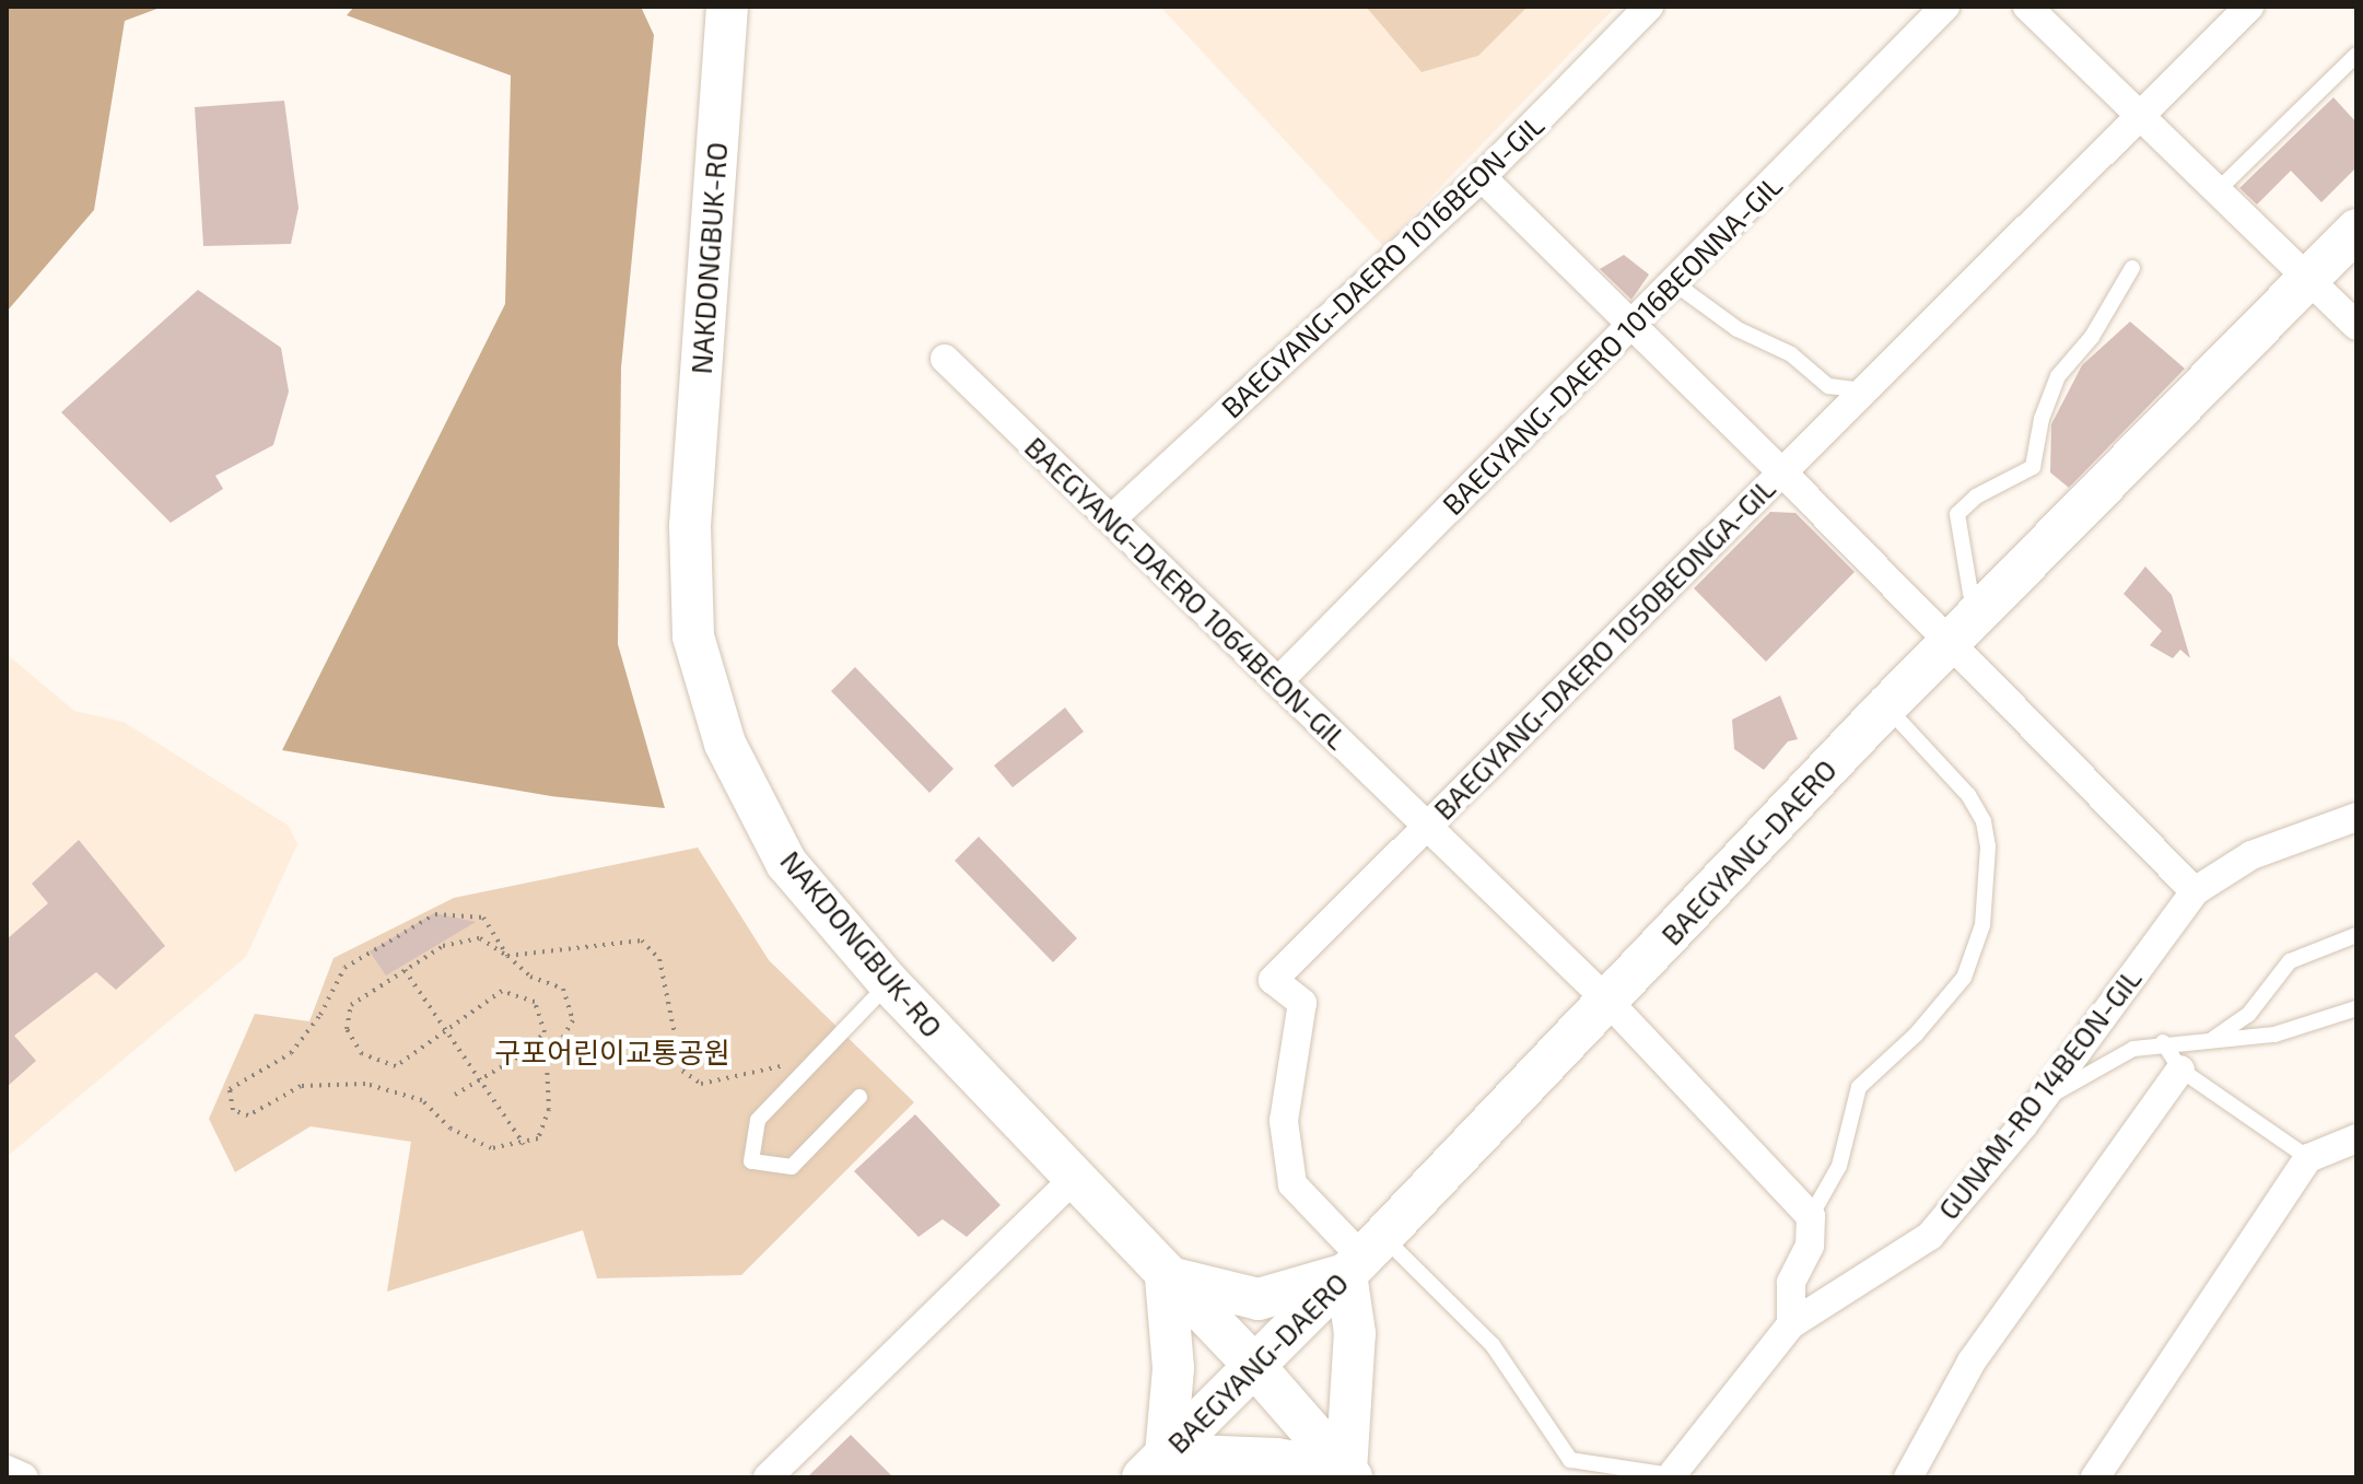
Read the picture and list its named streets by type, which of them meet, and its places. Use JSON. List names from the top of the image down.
{
  "streets": {
    "main road": ["NAKDONGBUK-RO", "BAEGYANG-DAERO"],
    "street": [
      "BAEGYANG-DAERO 1016BEON-GIL",
      "BAEGYANG-DAERO 1016BEONNA-GIL",
      "BAEGYANG-DAERO 1064BEON-GIL",
      "BAEGYANG-DAERO 1050BEONGA-GIL",
      "GUNAM-RO 14BEON-GIL"
    ]
  },
  "crossings": [
    ["NAKDONGBUK-RO", "BAEGYANG-DAERO"],
    ["BAEGYANG-DAERO 1016BEON-GIL", "BAEGYANG-DAERO 1064BEON-GIL"],
    ["BAEGYANG-DAERO 1016BEONNA-GIL", "BAEGYANG-DAERO 1064BEON-GIL"],
    ["BAEGYANG-DAERO 1064BEON-GIL", "BAEGYANG-DAERO 1050BEONGA-GIL"],
    ["BAEGYANG-DAERO 1064BEON-GIL", "BAEGYANG-DAERO"]
  ],
  "parks": ["구포어린이교통공원"]
}
